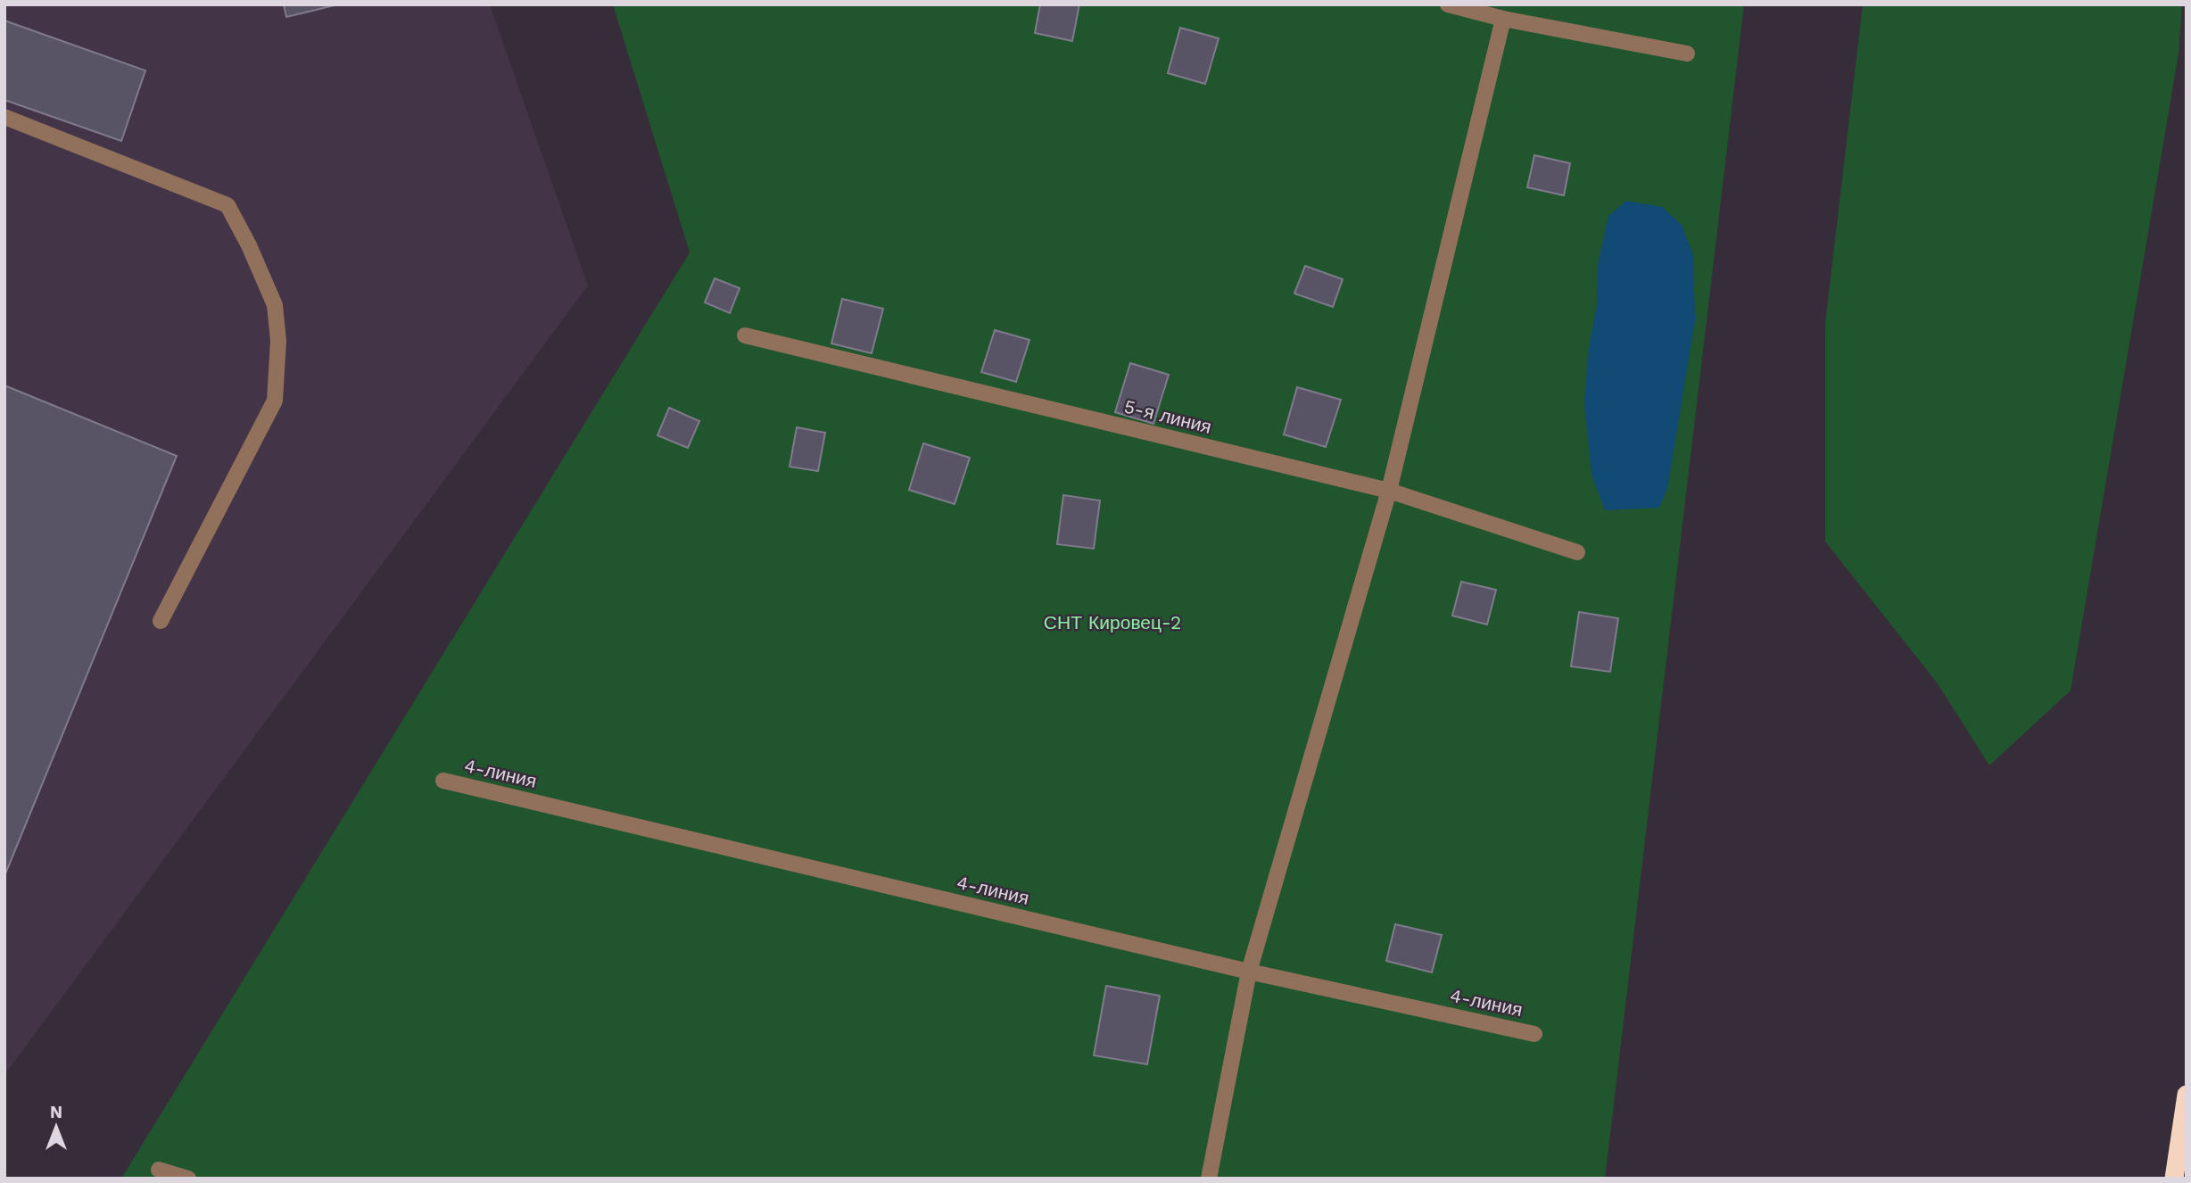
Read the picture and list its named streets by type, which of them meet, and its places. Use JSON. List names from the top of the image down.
{
  "streets": {
    "street": ["5-я линия", "4-линия"]
  },
  "parks": ["СНТ Кировец-2"],
  "north": "top"
}
